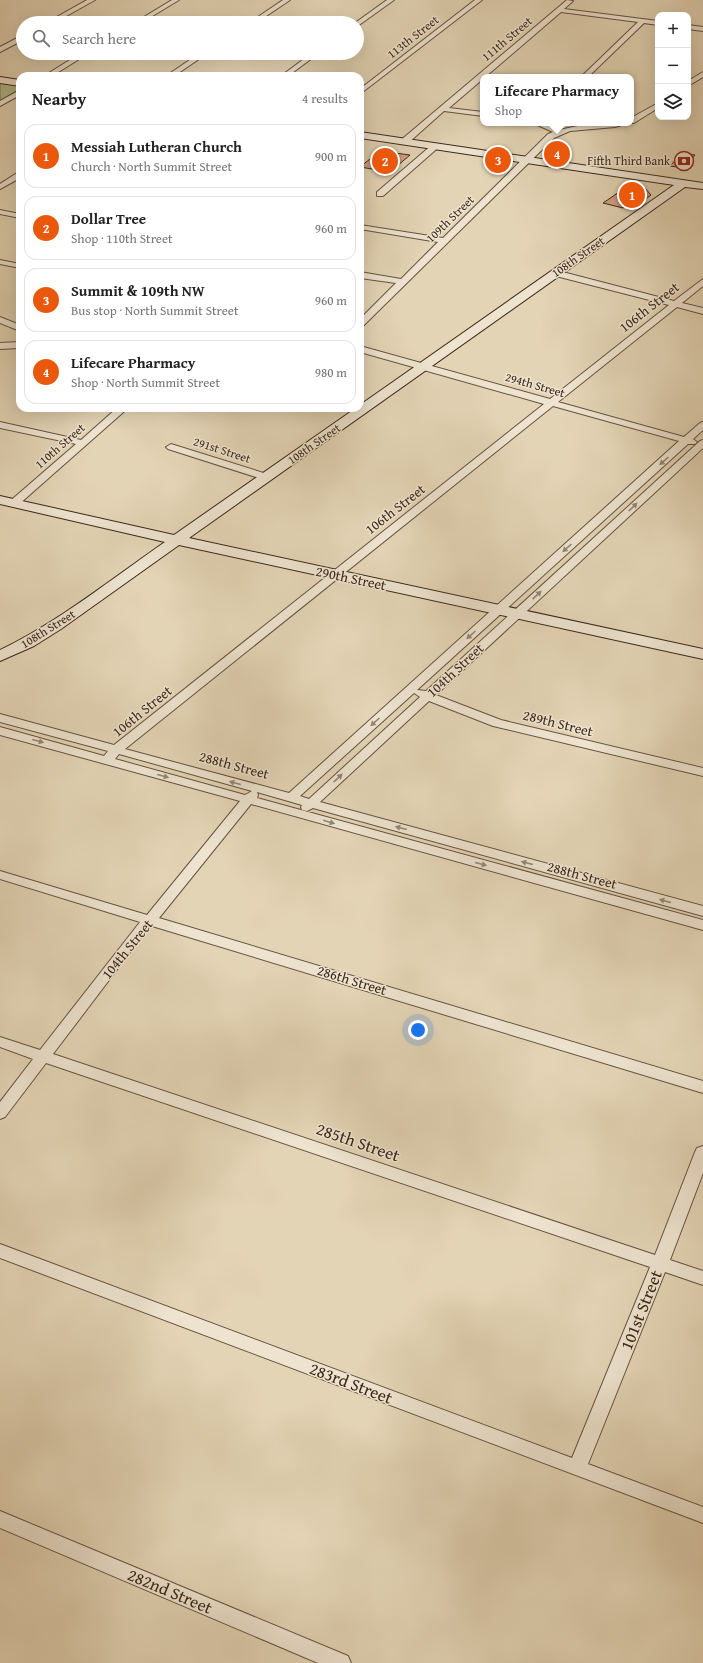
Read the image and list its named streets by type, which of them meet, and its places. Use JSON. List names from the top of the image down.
{
  "streets": {
    "street": [
      "113th Street",
      "111th Street",
      "109th Street",
      "108th Street",
      "106th Street",
      "294th Street",
      "110th Street",
      "291st Street",
      "290th Street",
      "104th Street",
      "289th Street",
      "288th Street",
      "286th Street",
      "285th Street",
      "101st Street",
      "283rd Street",
      "282nd Street"
    ]
  },
  "crossings": [
    ["108th Street", "294th Street"],
    ["108th Street", "291st Street"],
    ["108th Street", "290th Street"],
    ["106th Street", "294th Street"],
    ["106th Street", "290th Street"],
    ["106th Street", "288th Street"],
    ["294th Street", "104th Street"],
    ["110th Street", "290th Street"],
    ["290th Street", "104th Street"],
    ["104th Street", "289th Street"],
    ["104th Street", "288th Street"],
    ["104th Street", "286th Street"],
    ["104th Street", "285th Street"],
    ["285th Street", "101st Street"],
    ["101st Street", "283rd Street"]
  ],
  "places": {
    "bank": ["Fifth Third Bank"]
  },
  "page": {
    "map_buttons": ["+", "−"],
    "search": "Search here",
    "heading": ["Nearby", "4 results"],
    "popup": ["Lifecare Pharmacy", "Shop"],
    "list": [
      {
        "mark": "1",
        "name": "Messiah Lutheran Church",
        "note": "Church · North Summit Street",
        "value": "900 m"
      },
      {
        "mark": "2",
        "name": "Dollar Tree",
        "note": "Shop · 110th Street",
        "value": "960 m"
      },
      {
        "mark": "3",
        "name": "Summit & 109th NW",
        "note": "Bus stop · North Summit Street",
        "value": "960 m"
      },
      {
        "mark": "4",
        "name": "Lifecare Pharmacy",
        "note": "Shop · North Summit Street",
        "value": "980 m"
      }
    ],
    "pins": [
      "4",
      "3",
      "2",
      "1"
    ]
  }
}
